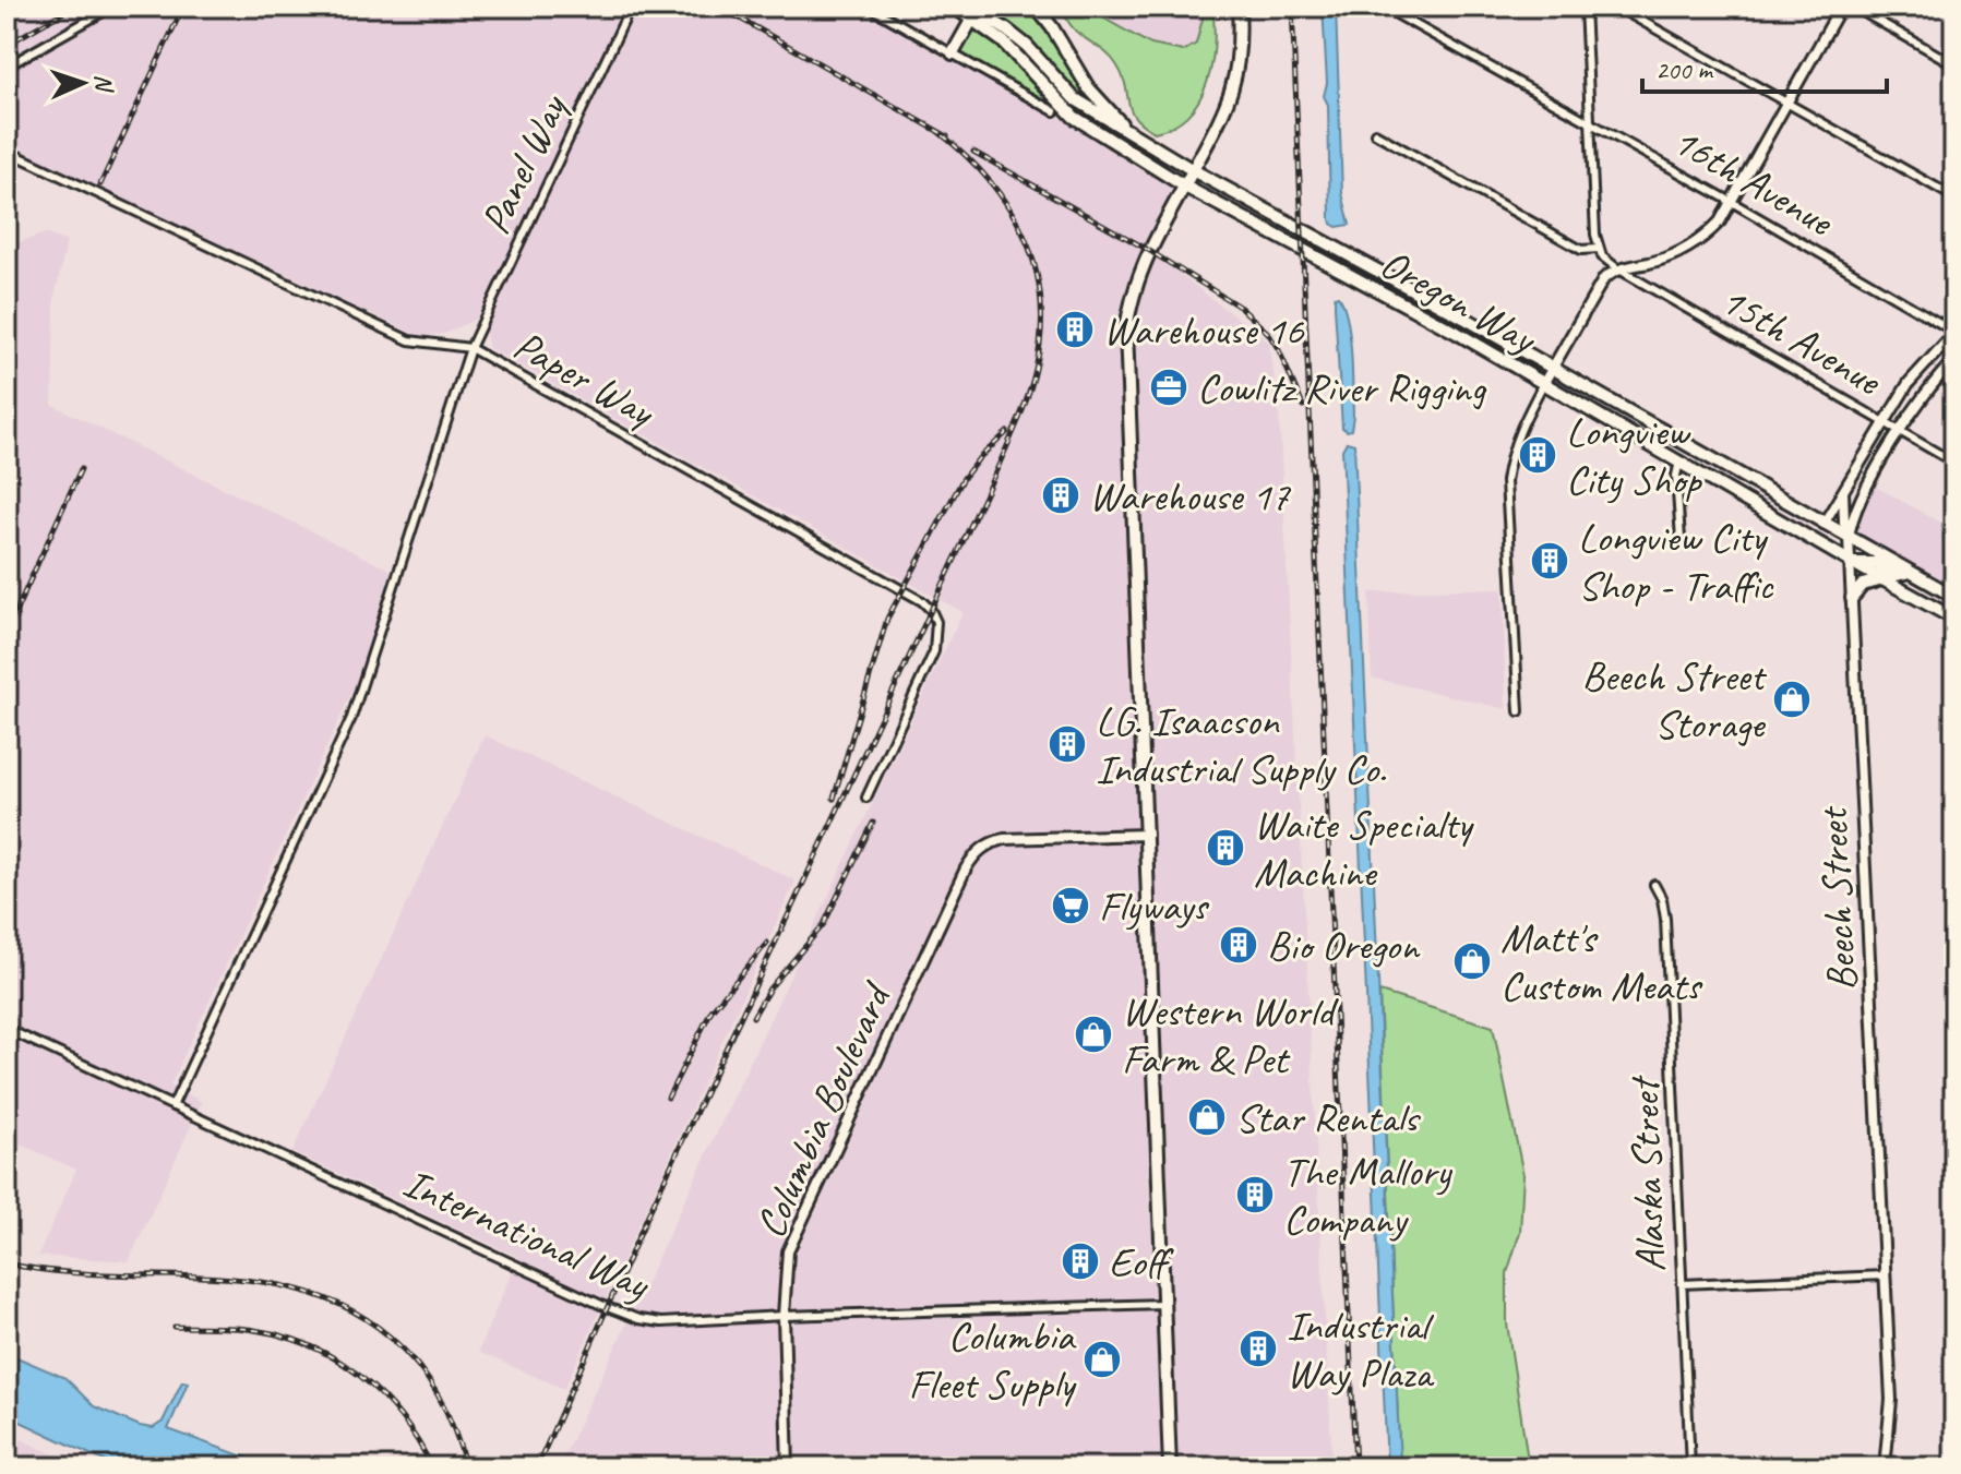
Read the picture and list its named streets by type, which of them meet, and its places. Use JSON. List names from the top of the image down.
{
  "streets": {
    "main road": ["Oregon Way"],
    "street": [
      "Panel Way",
      "16th Avenue",
      "15th Avenue",
      "Paper Way",
      "Beech Street",
      "Columbia Boulevard",
      "Alaska Street",
      "International Way"
    ]
  },
  "crossings": [
    ["Panel Way", "Paper Way"],
    ["Panel Way", "International Way"],
    ["Oregon Way", "Beech Street"],
    ["15th Avenue", "Beech Street"],
    ["Columbia Boulevard", "International Way"]
  ],
  "places": {
    "building": [
      "Warehouse 16",
      "Longview City Shop",
      "Warehouse 17",
      "Longview City Shop - Traffic",
      "LG. Isaacson Industrial Supply Co.",
      "Waite Specialty Machine",
      "Bio Oregon",
      "The Mallory Company",
      "Eoff",
      "Industrial Way Plaza"
    ],
    "office": ["Cowlitz River Rigging"],
    "shop": [
      "Beech Street Storage",
      "Matt's Custom Meats",
      "Western World Farm & Pet",
      "Star Rentals",
      "Columbia Fleet Supply"
    ],
    "supermarket": ["Flyways"]
  },
  "scale_bar": "200 m",
  "north": "right"
}
